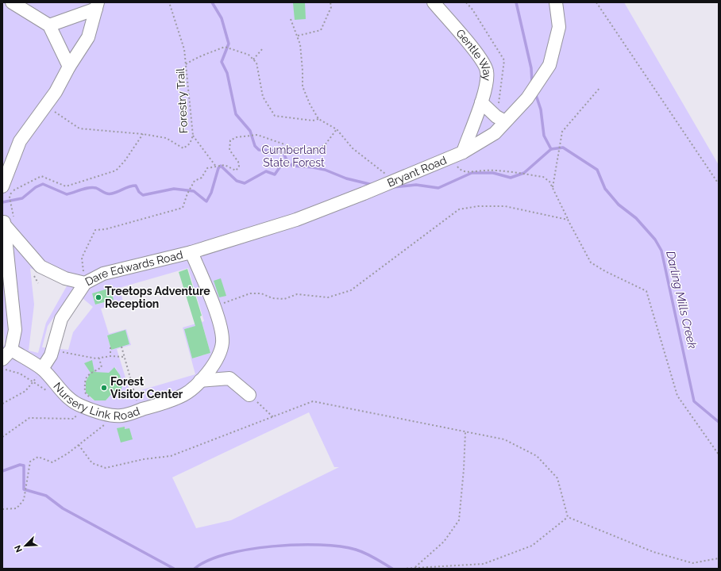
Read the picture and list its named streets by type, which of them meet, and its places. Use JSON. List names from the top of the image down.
{
  "streets": {
    "lane": [
      "Gentle Way",
      "Bryant Road",
      "Dare Edwards Road",
      "Nursery Link Road"
    ],
    "path": ["Forestry Trail"]
  },
  "crossings": [
    ["Gentle Way", "Bryant Road"],
    ["Bryant Road", "Dare Edwards Road"],
    ["Bryant Road", "Nursery Link Road"],
    ["Dare Edwards Road", "Nursery Link Road"]
  ],
  "water": ["Darling Mills Creek"],
  "parks": ["Cumberland State Forest"],
  "places": ["Treetops Adventure Reception", "Forest Visitor Center"],
  "north": "bottom left"
}
